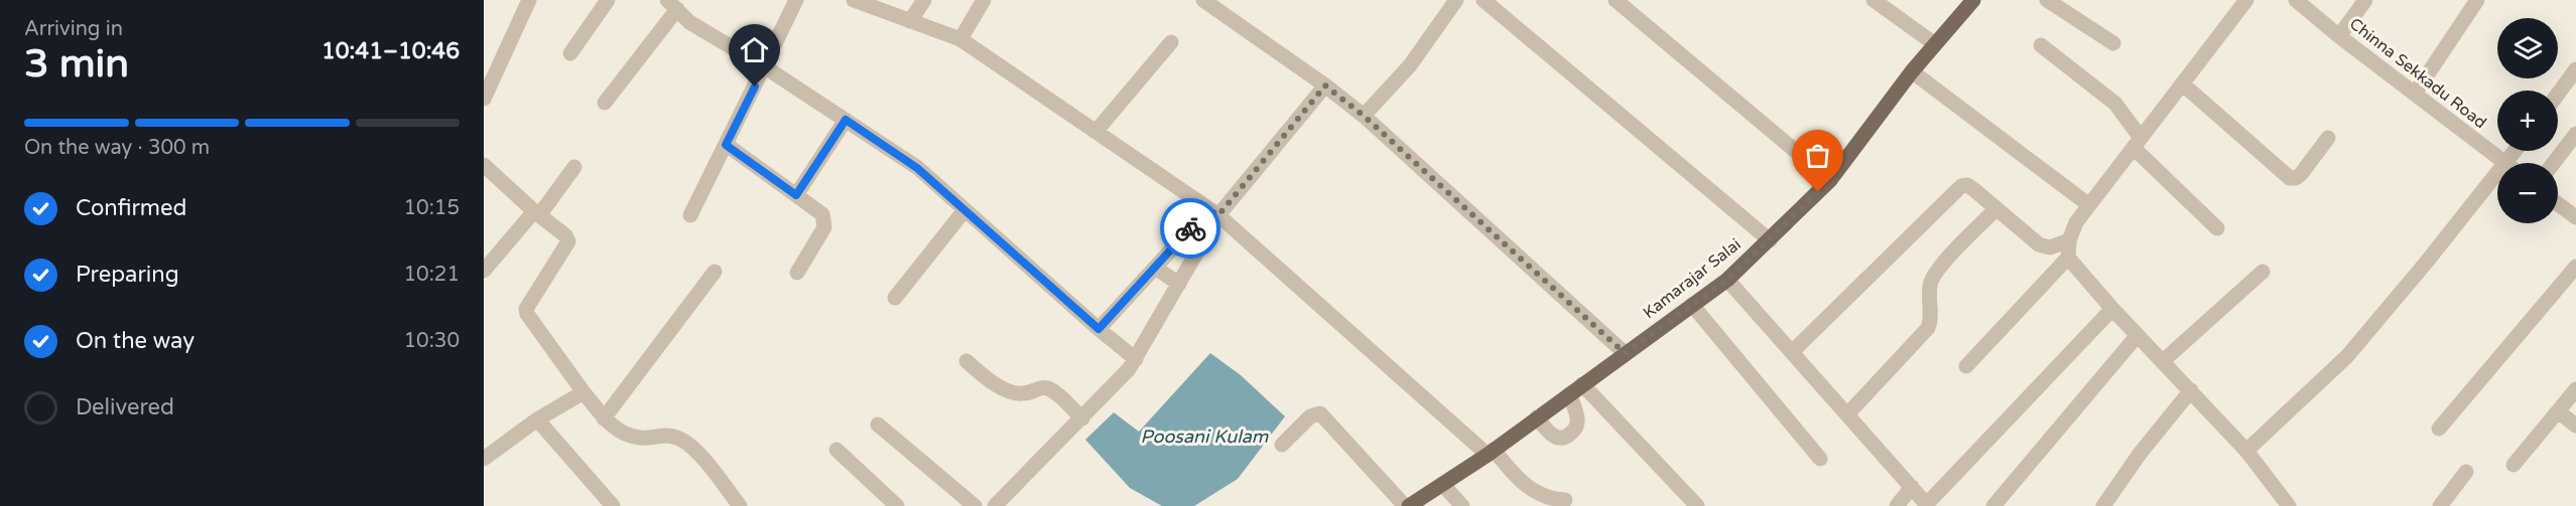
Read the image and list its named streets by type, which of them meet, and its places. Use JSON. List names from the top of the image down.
{
  "streets": {
    "main road": ["Kamarajar Salai"],
    "street": ["Chinna Sekkadu Road"]
  },
  "water": ["Poosani Kulam"],
  "page": {
    "heading": ["3 min", "Arriving in", "10:41–10:46"],
    "map_buttons": ["+", "−"],
    "bar": "On the way · 300 m",
    "list": [
      ["Confirmed", "10:15"],
      ["Preparing", "10:21"],
      ["On the way", "10:30"],
      "Delivered"
    ]
  }
}
